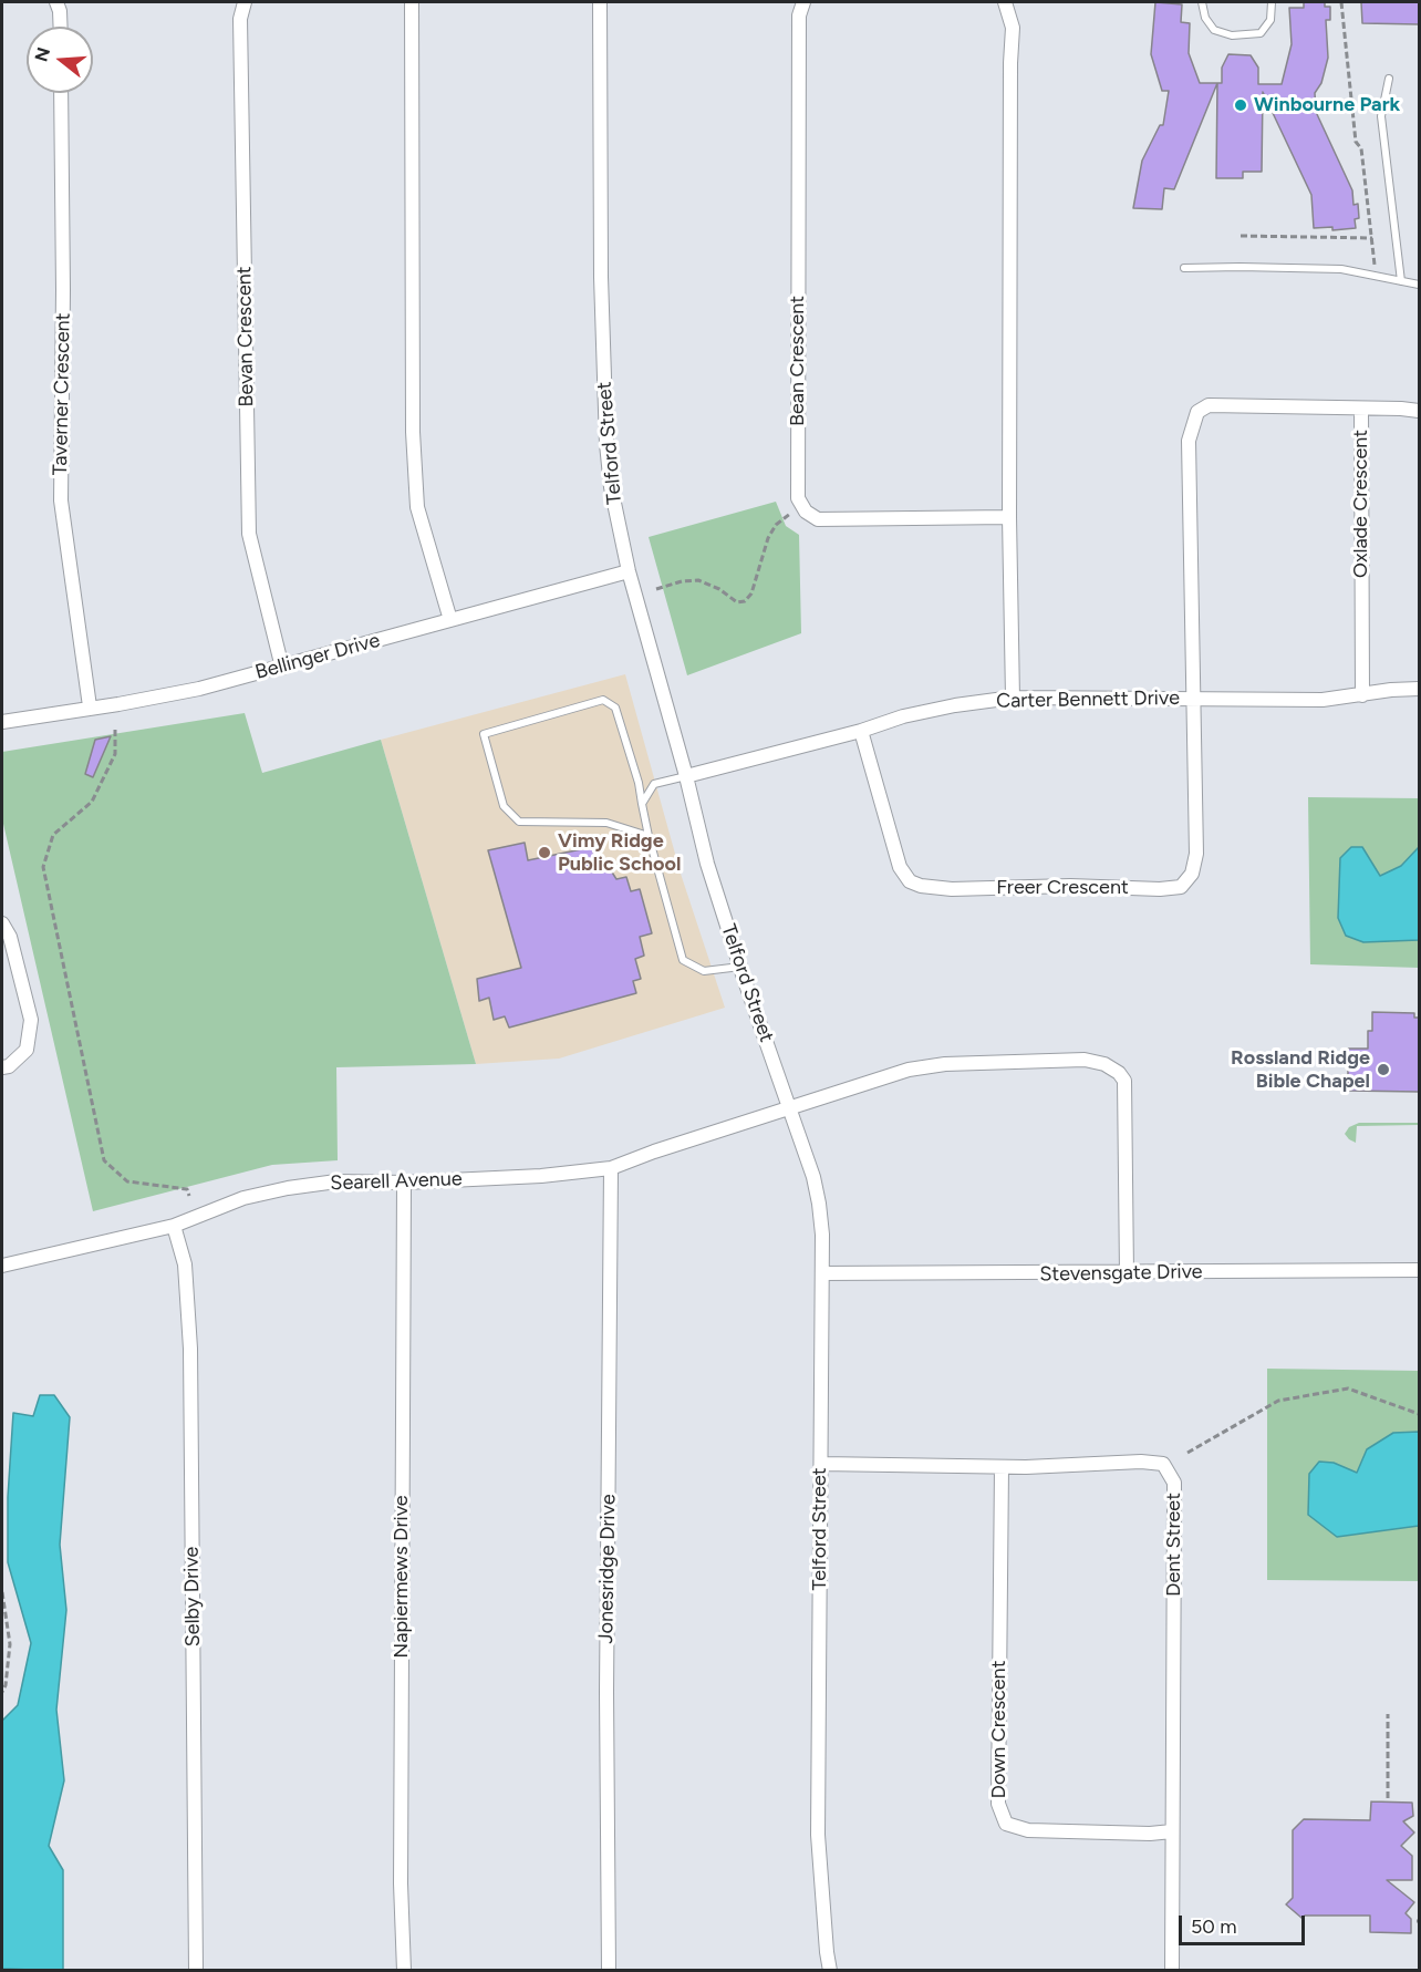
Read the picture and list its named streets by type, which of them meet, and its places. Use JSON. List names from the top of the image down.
{
  "streets": {
    "street": [
      "Bevan Crescent",
      "Bean Crescent",
      "Taverner Crescent",
      "Telford Street",
      "Oxlade Crescent",
      "Bellinger Drive",
      "Carter Bennett Drive",
      "Freer Crescent",
      "Searell Avenue",
      "Stevensgate Drive",
      "Dent Street",
      "Jonesridge Drive",
      "Napiermews Drive",
      "Selby Drive",
      "Down Crescent"
    ]
  },
  "crossings": [
    ["Bevan Crescent", "Bellinger Drive"],
    ["Taverner Crescent", "Bellinger Drive"],
    ["Telford Street", "Bellinger Drive"],
    ["Telford Street", "Carter Bennett Drive"],
    ["Telford Street", "Searell Avenue"],
    ["Telford Street", "Stevensgate Drive"],
    ["Telford Street", "Dent Street"],
    ["Oxlade Crescent", "Carter Bennett Drive"],
    ["Oxlade Crescent", "Freer Crescent"],
    ["Carter Bennett Drive", "Freer Crescent"],
    ["Searell Avenue", "Stevensgate Drive"],
    ["Searell Avenue", "Jonesridge Drive"],
    ["Searell Avenue", "Napiermews Drive"],
    ["Searell Avenue", "Selby Drive"],
    ["Dent Street", "Down Crescent"]
  ],
  "places": ["Winbourne Park", "Vimy Ridge Public School", "Rossland Ridge Bible Chapel"],
  "scale_bar": "50 m",
  "north": "left"
}
